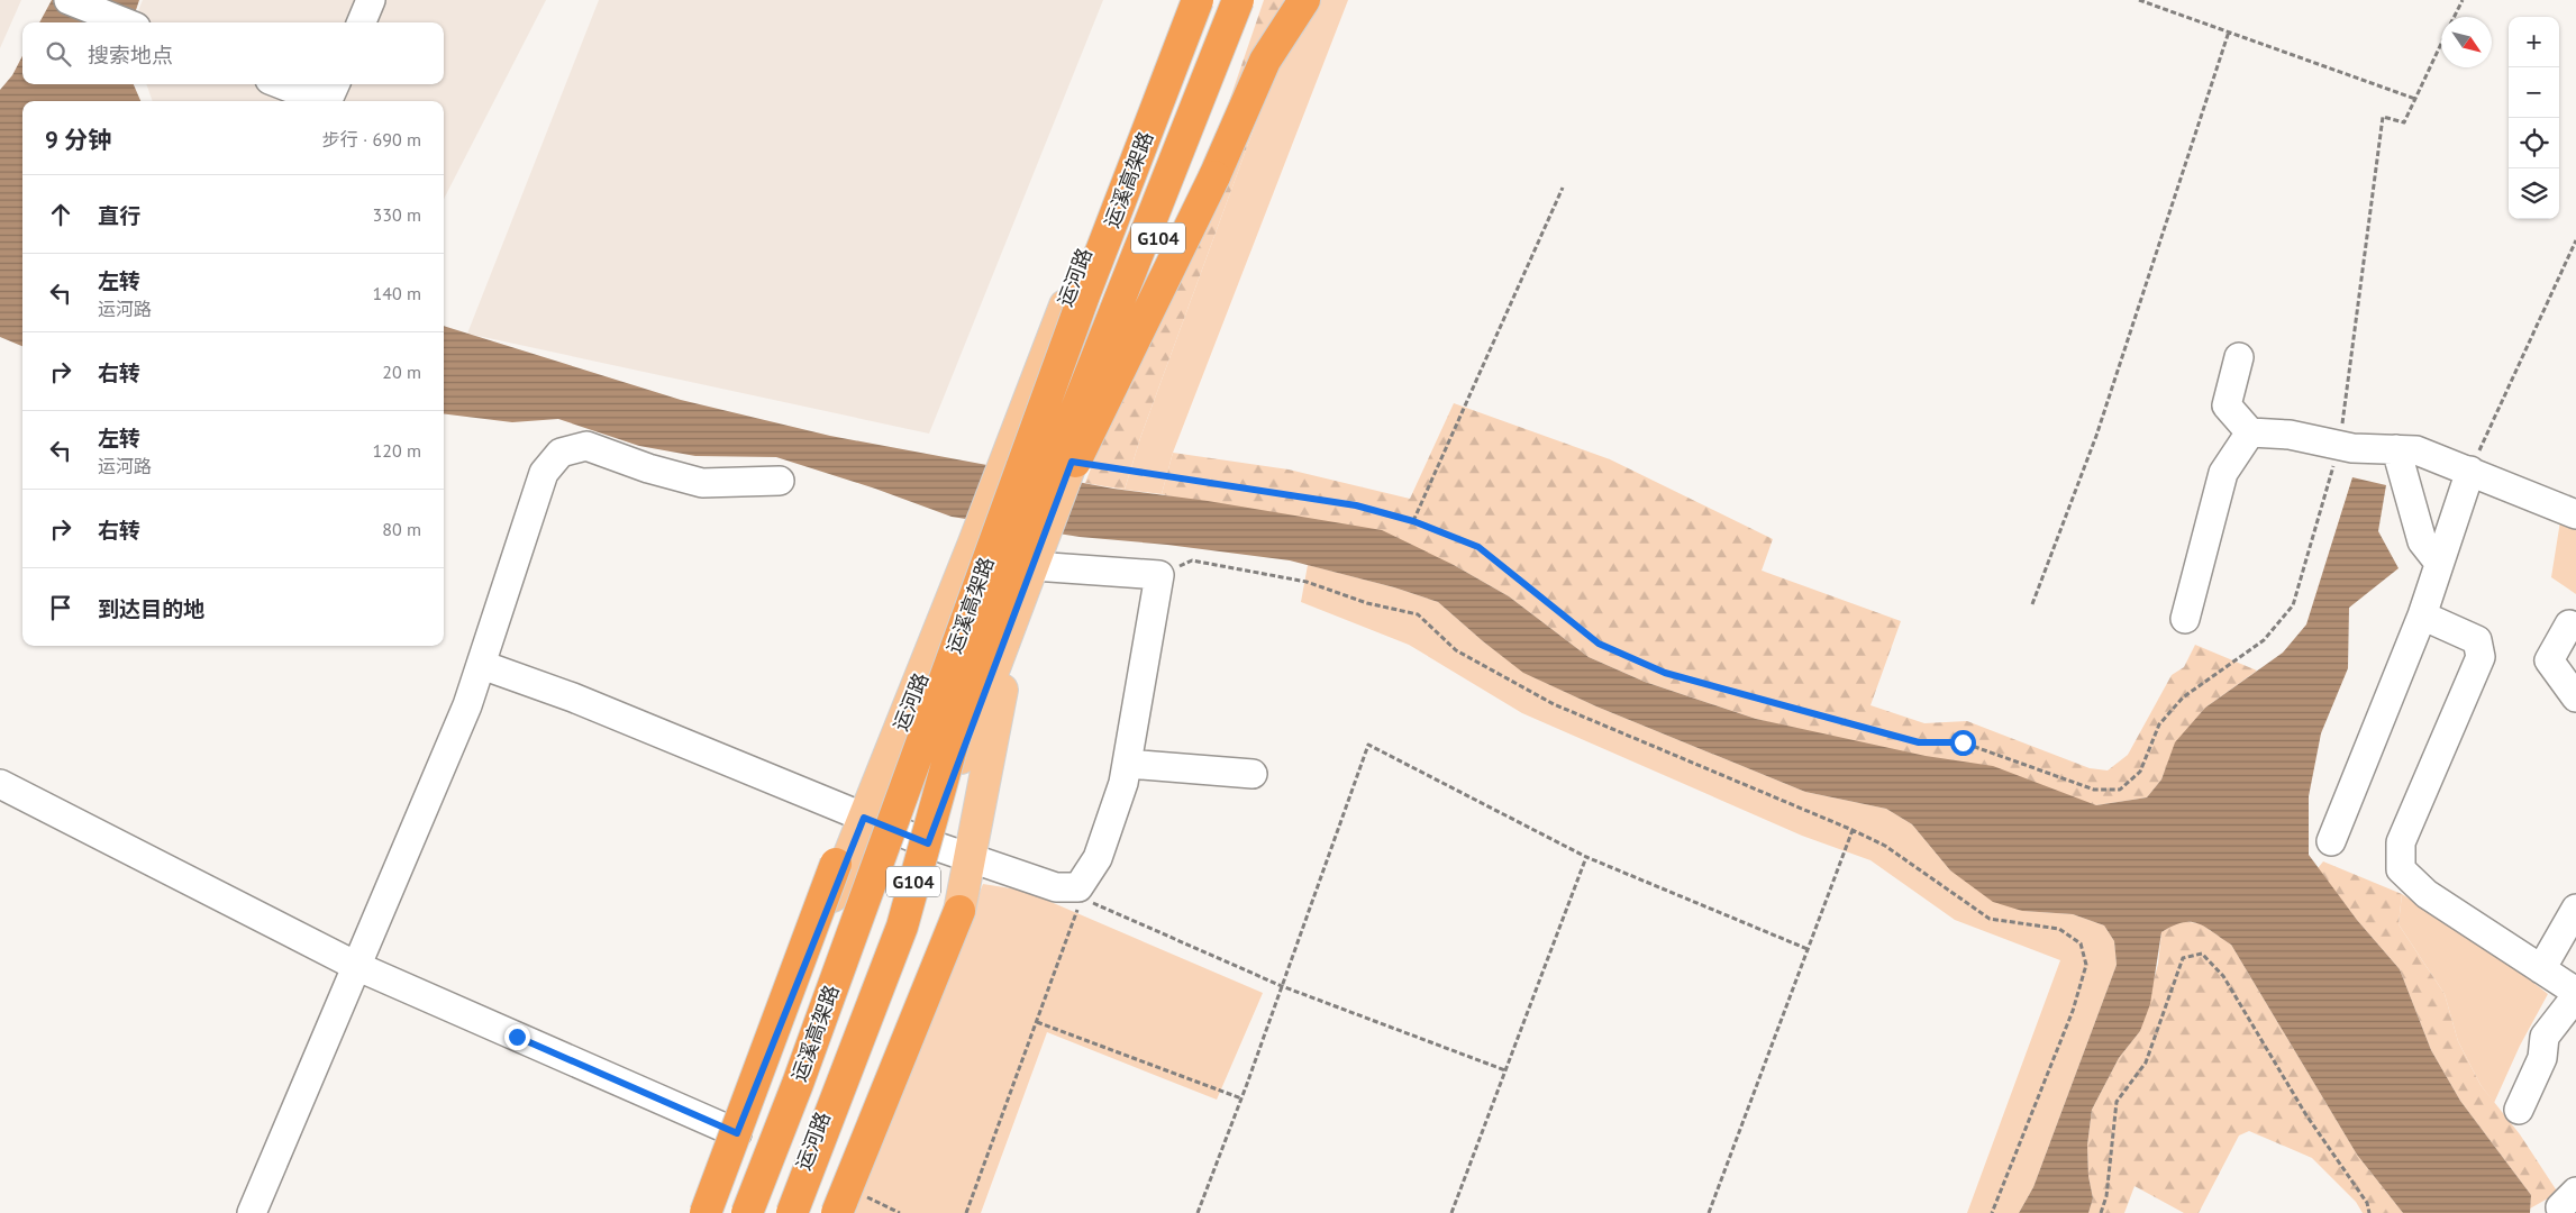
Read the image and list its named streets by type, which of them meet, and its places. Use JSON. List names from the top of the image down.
{
  "streets": {
    "highway": ["运溪高架路"],
    "main road": ["G104", "运河路"]
  },
  "north": "bottom right",
  "page": {
    "map_buttons": ["+", "−"],
    "search": "搜索地点",
    "heading": ["9 分钟", "步行 · 690 m"],
    "list": [
      ["直行", "330 m"],
      ["左转", "运河路", "140 m"],
      ["右转", "20 m"],
      ["左转", "运河路", "120 m"],
      ["右转", "80 m"],
      "到达目的地"
    ]
  }
}
